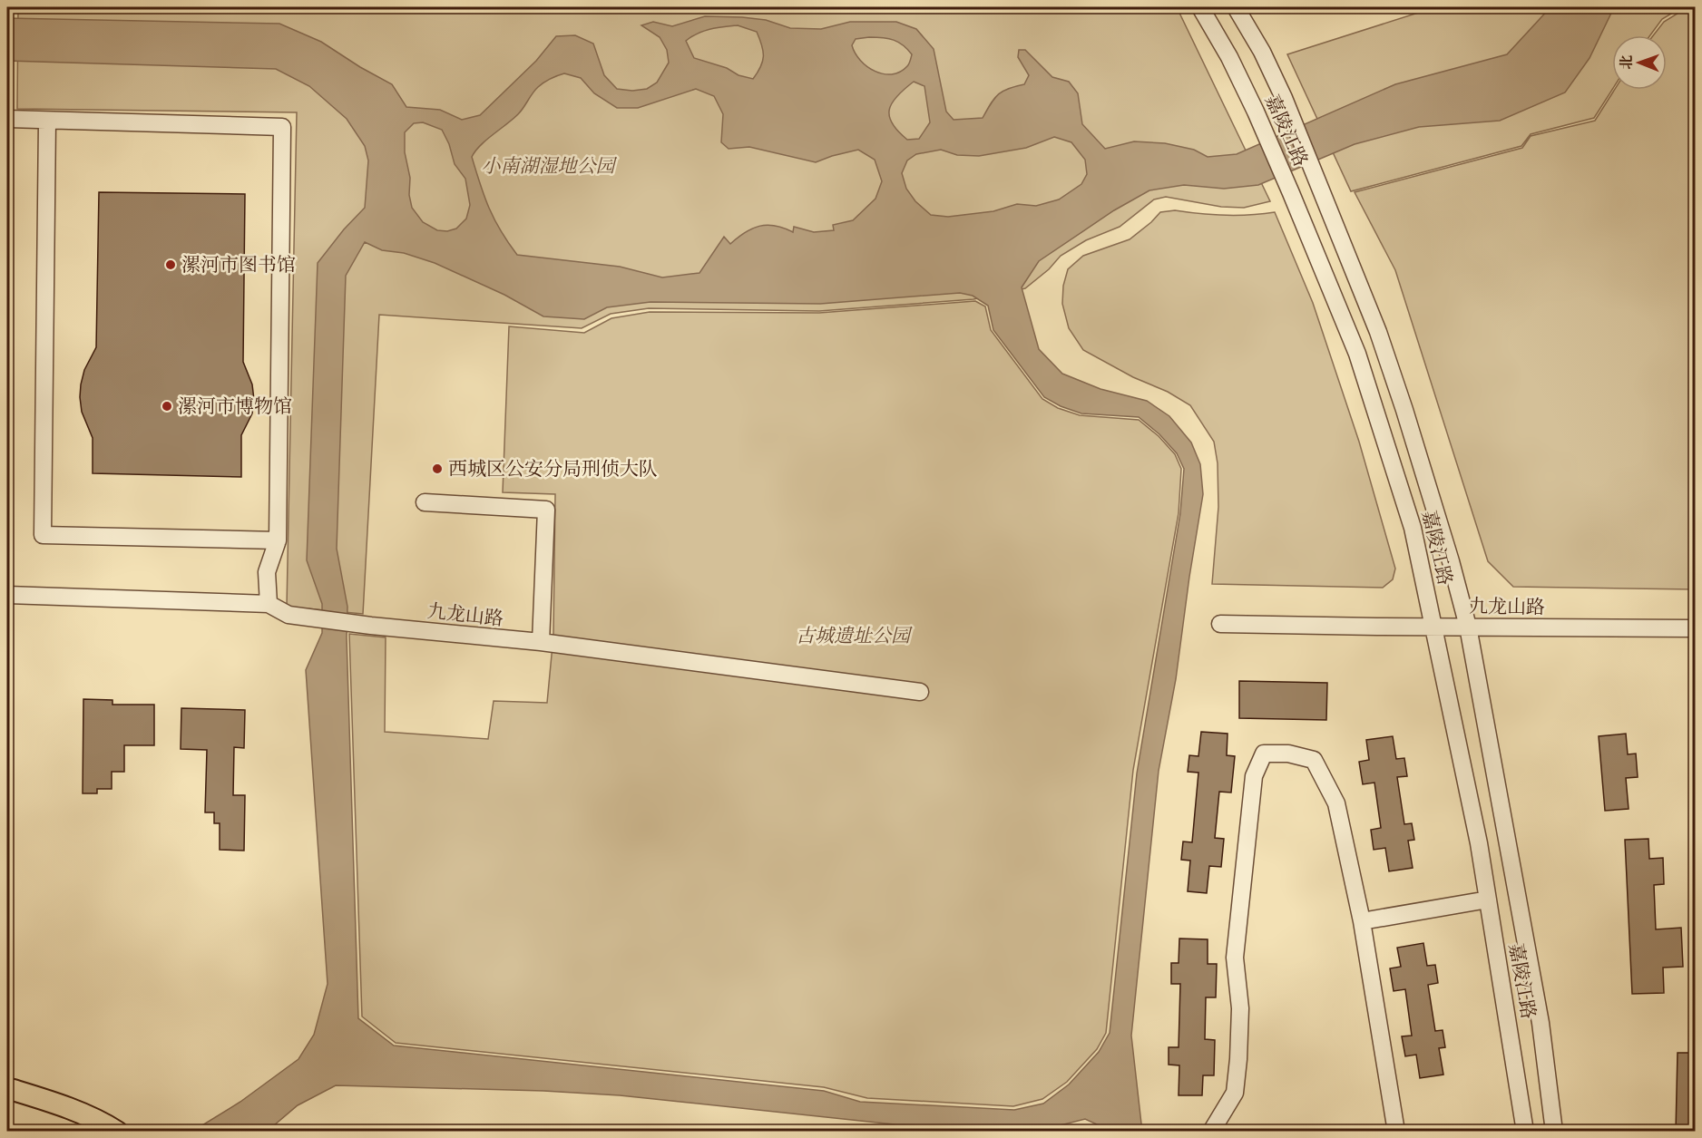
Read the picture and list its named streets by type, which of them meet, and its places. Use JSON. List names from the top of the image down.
{
  "streets": {
    "street": ["嘉陵江路", "九龙山路"]
  },
  "crossings": [
    ["嘉陵江路", "九龙山路"]
  ],
  "parks": ["小南湖湿地公园", "古城遗址公园"],
  "places": ["漯河市图书馆", "漯河市博物馆", "西城区公安分局刑侦大队"],
  "north": "left"
}
